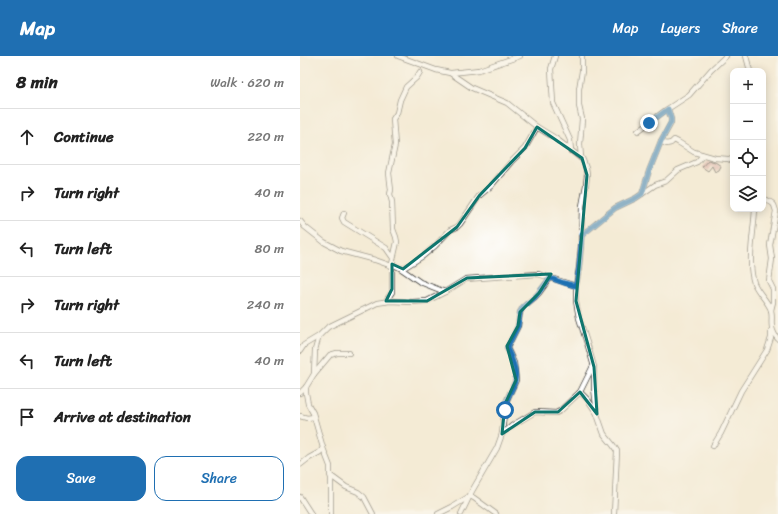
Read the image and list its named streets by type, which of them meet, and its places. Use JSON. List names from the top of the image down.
{
  "page": {
    "header": "Map",
    "nav": ["Map", "Layers", "Share"],
    "heading": ["8 min", "Walk · 620 m"],
    "map_buttons": ["+", "−"],
    "list": [
      ["Continue", "220 m"],
      ["Turn right", "40 m"],
      ["Turn left", "80 m"],
      ["Turn right", "240 m"],
      ["Turn left", "40 m"],
      "Arrive at destination"
    ],
    "buttons": ["Save", "Share"]
  }
}
